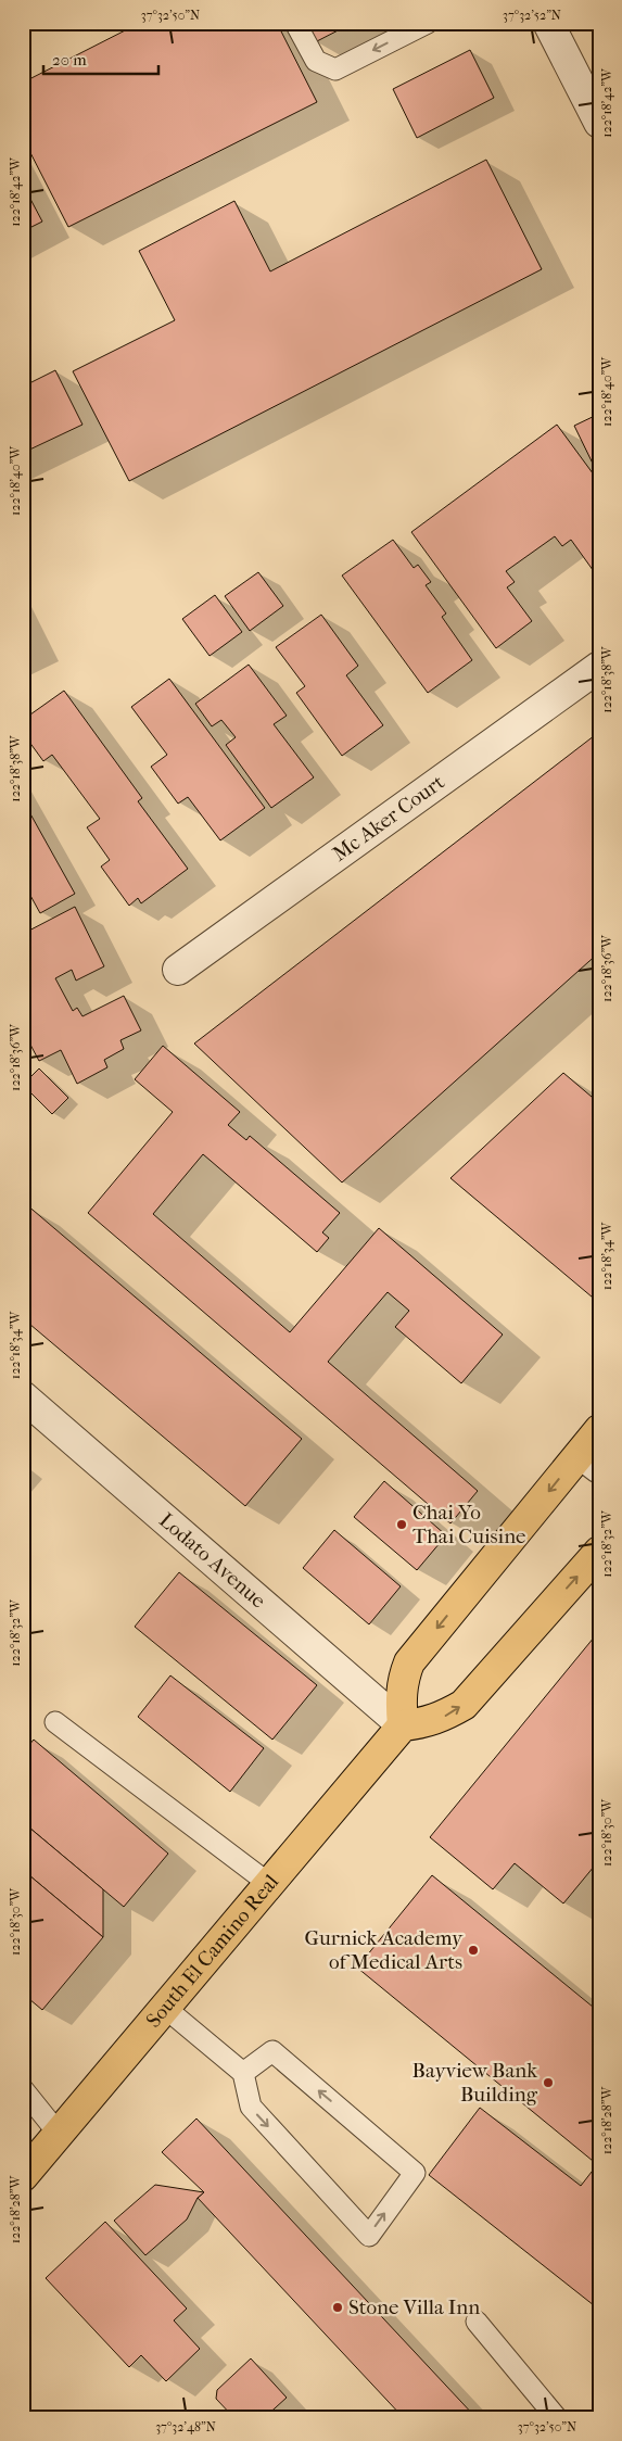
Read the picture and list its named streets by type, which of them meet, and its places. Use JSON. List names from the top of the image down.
{
  "streets": {
    "main road": ["South El Camino Real"],
    "street": ["Mc Aker Court", "Lodato Avenue"]
  },
  "crossings": [
    ["Lodato Avenue", "South El Camino Real"]
  ],
  "places": [
    "Chai Yo Thai Cuisine",
    "Gurnick Academy of Medical Arts",
    "Bayview Bank Building",
    "Stone Villa Inn"
  ],
  "scale_bar": "20 m",
  "coordinates": [
    "37°32'50\"N",
    "37°32'52\"N",
    "122°18'42\"W",
    "122°18'40\"W",
    "122°18'38\"W",
    "122°18'36\"W",
    "122°18'34\"W",
    "122°18'32\"W",
    "122°18'30\"W",
    "122°18'28\"W",
    "37°32'48\"N"
  ]
}
